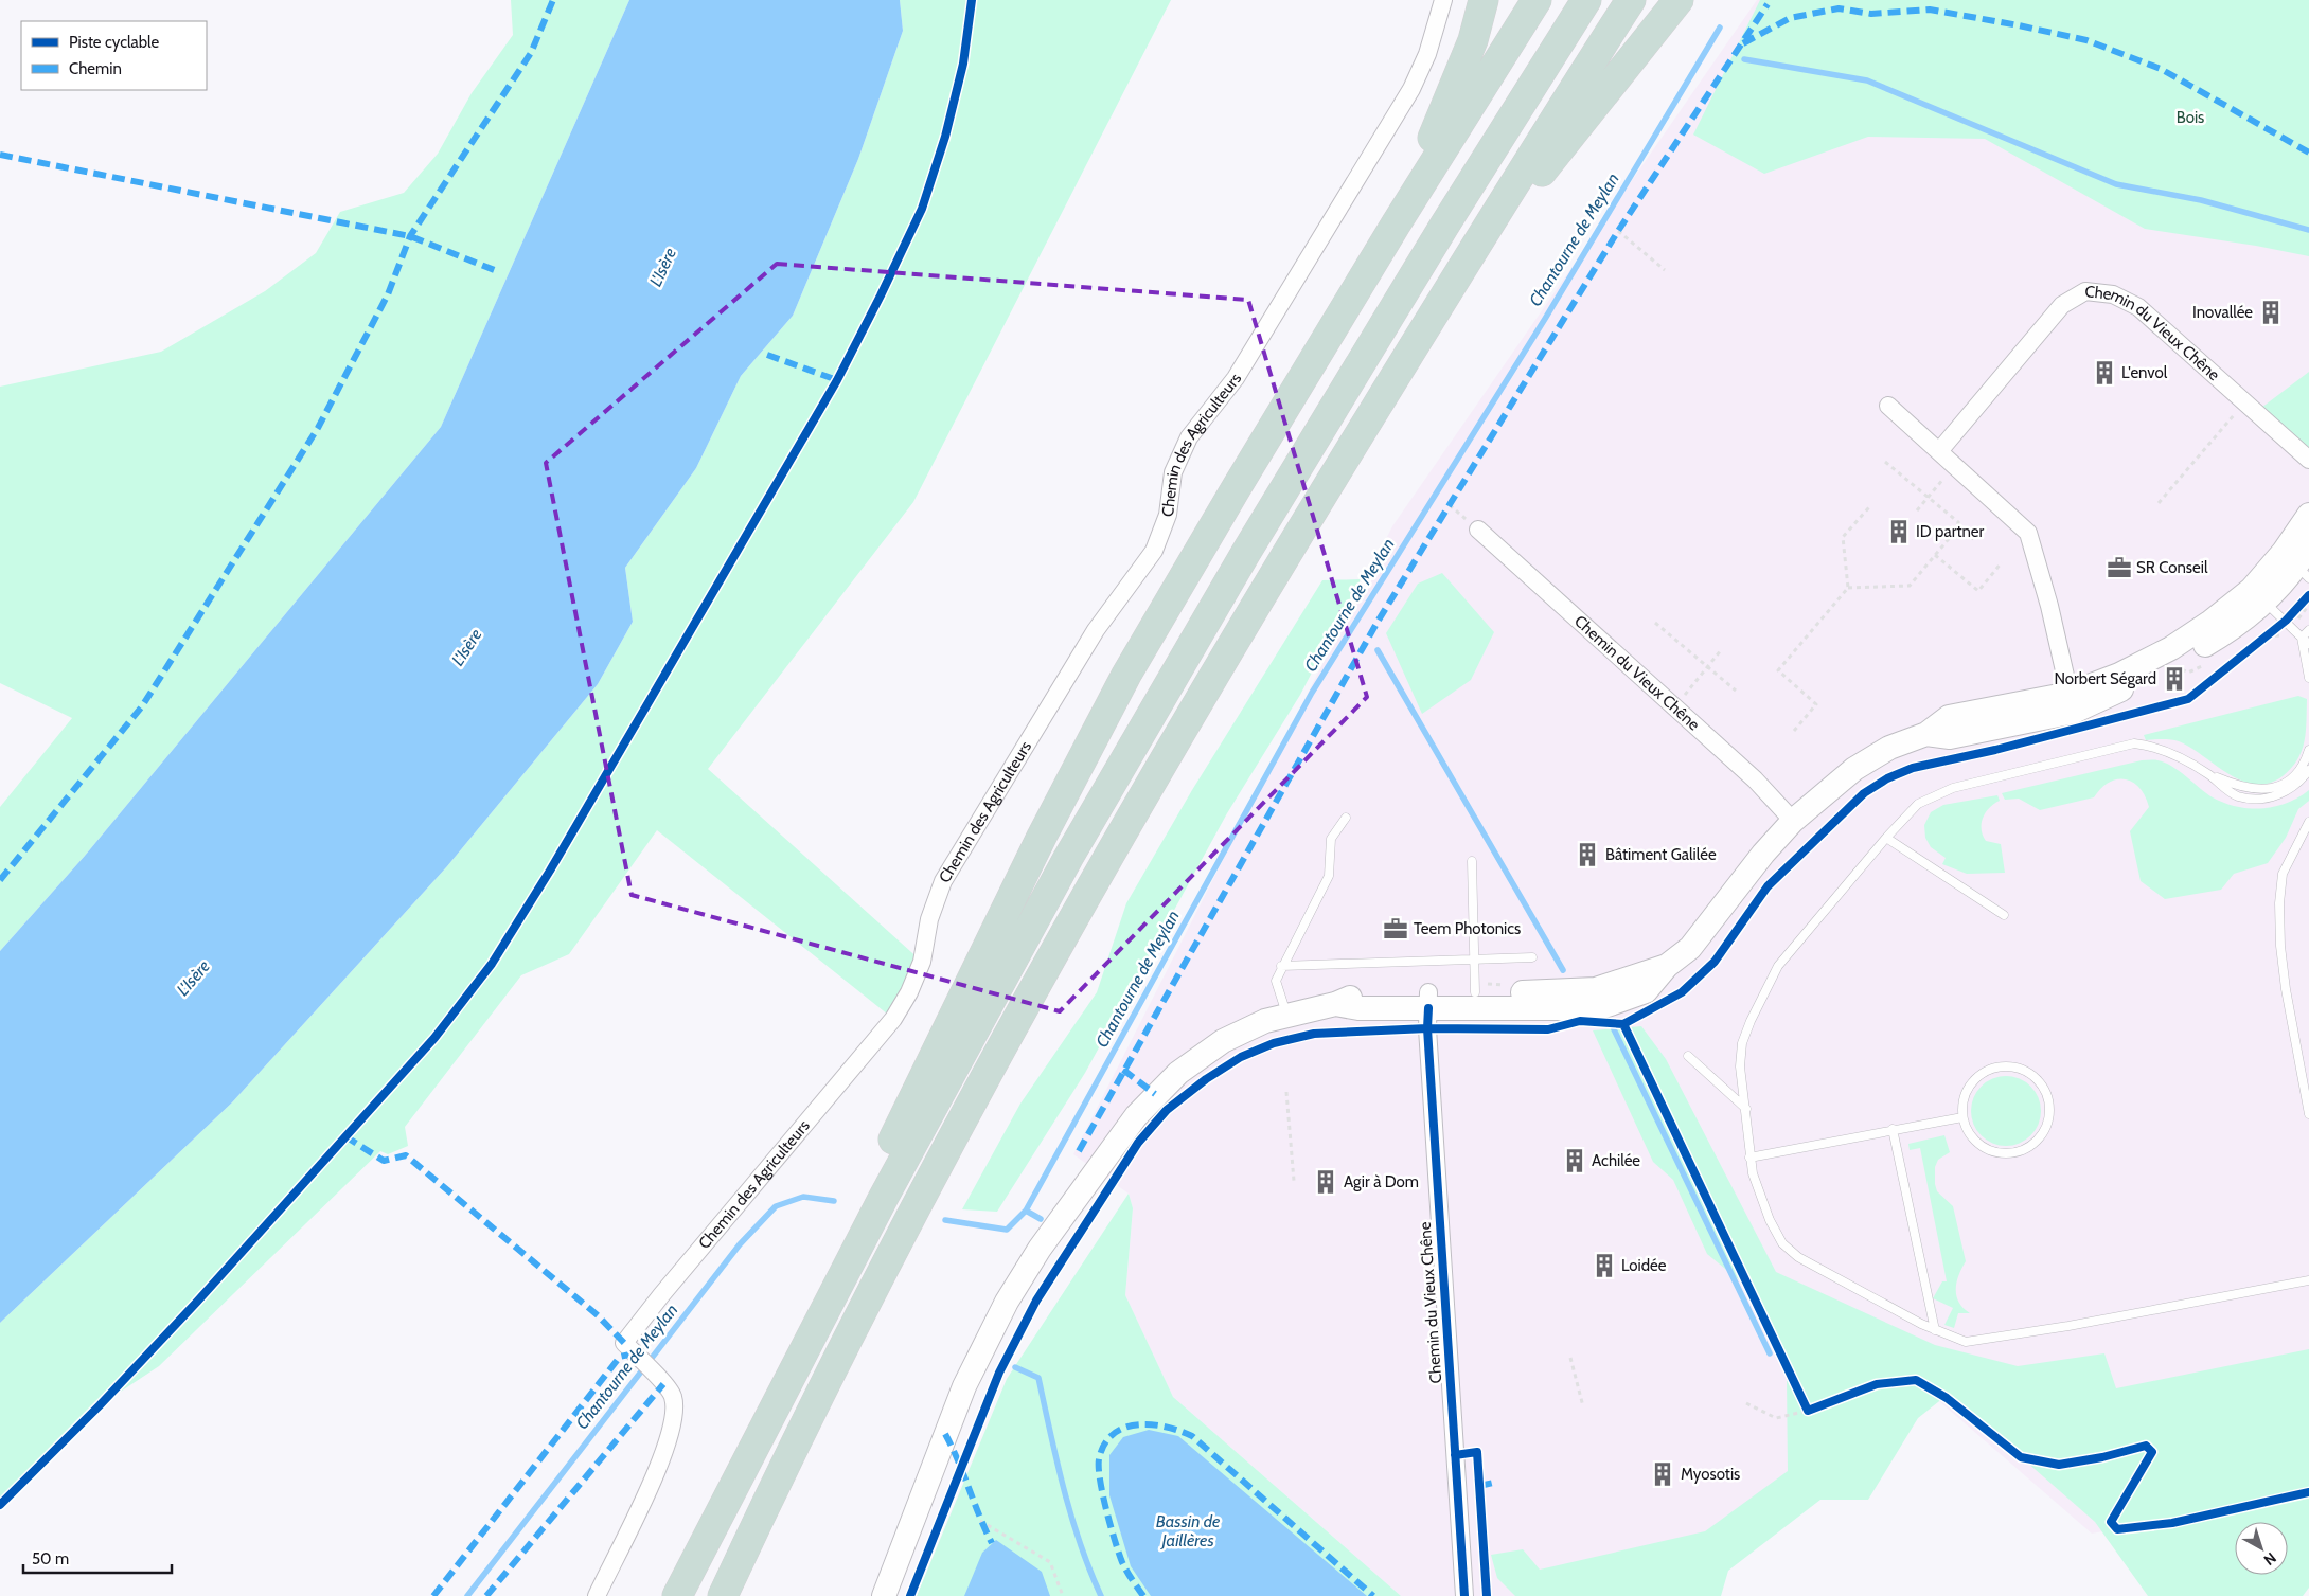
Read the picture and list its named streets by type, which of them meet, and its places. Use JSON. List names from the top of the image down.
{
  "streets": {
    "street": ["Chemin du Vieux Chêne", "Chemin des Agriculteurs"]
  },
  "water": ["Chantourne de Meylan", "L'Isère", "Bassin de Jaillères"],
  "parks": ["Bois"],
  "places": {
    "building": [
      "Inovallée",
      "L'envol",
      "ID partner",
      "Norbert Ségard",
      "Bâtiment Galilée",
      "Achilée",
      "Agir à Dom",
      "Loidée",
      "Myosotis"
    ],
    "office": ["SR Conseil", "Teem Photonics"]
  },
  "legend": ["Piste cyclable", "Chemin"],
  "scale_bar": "50 m",
  "north": "bottom right"
}
